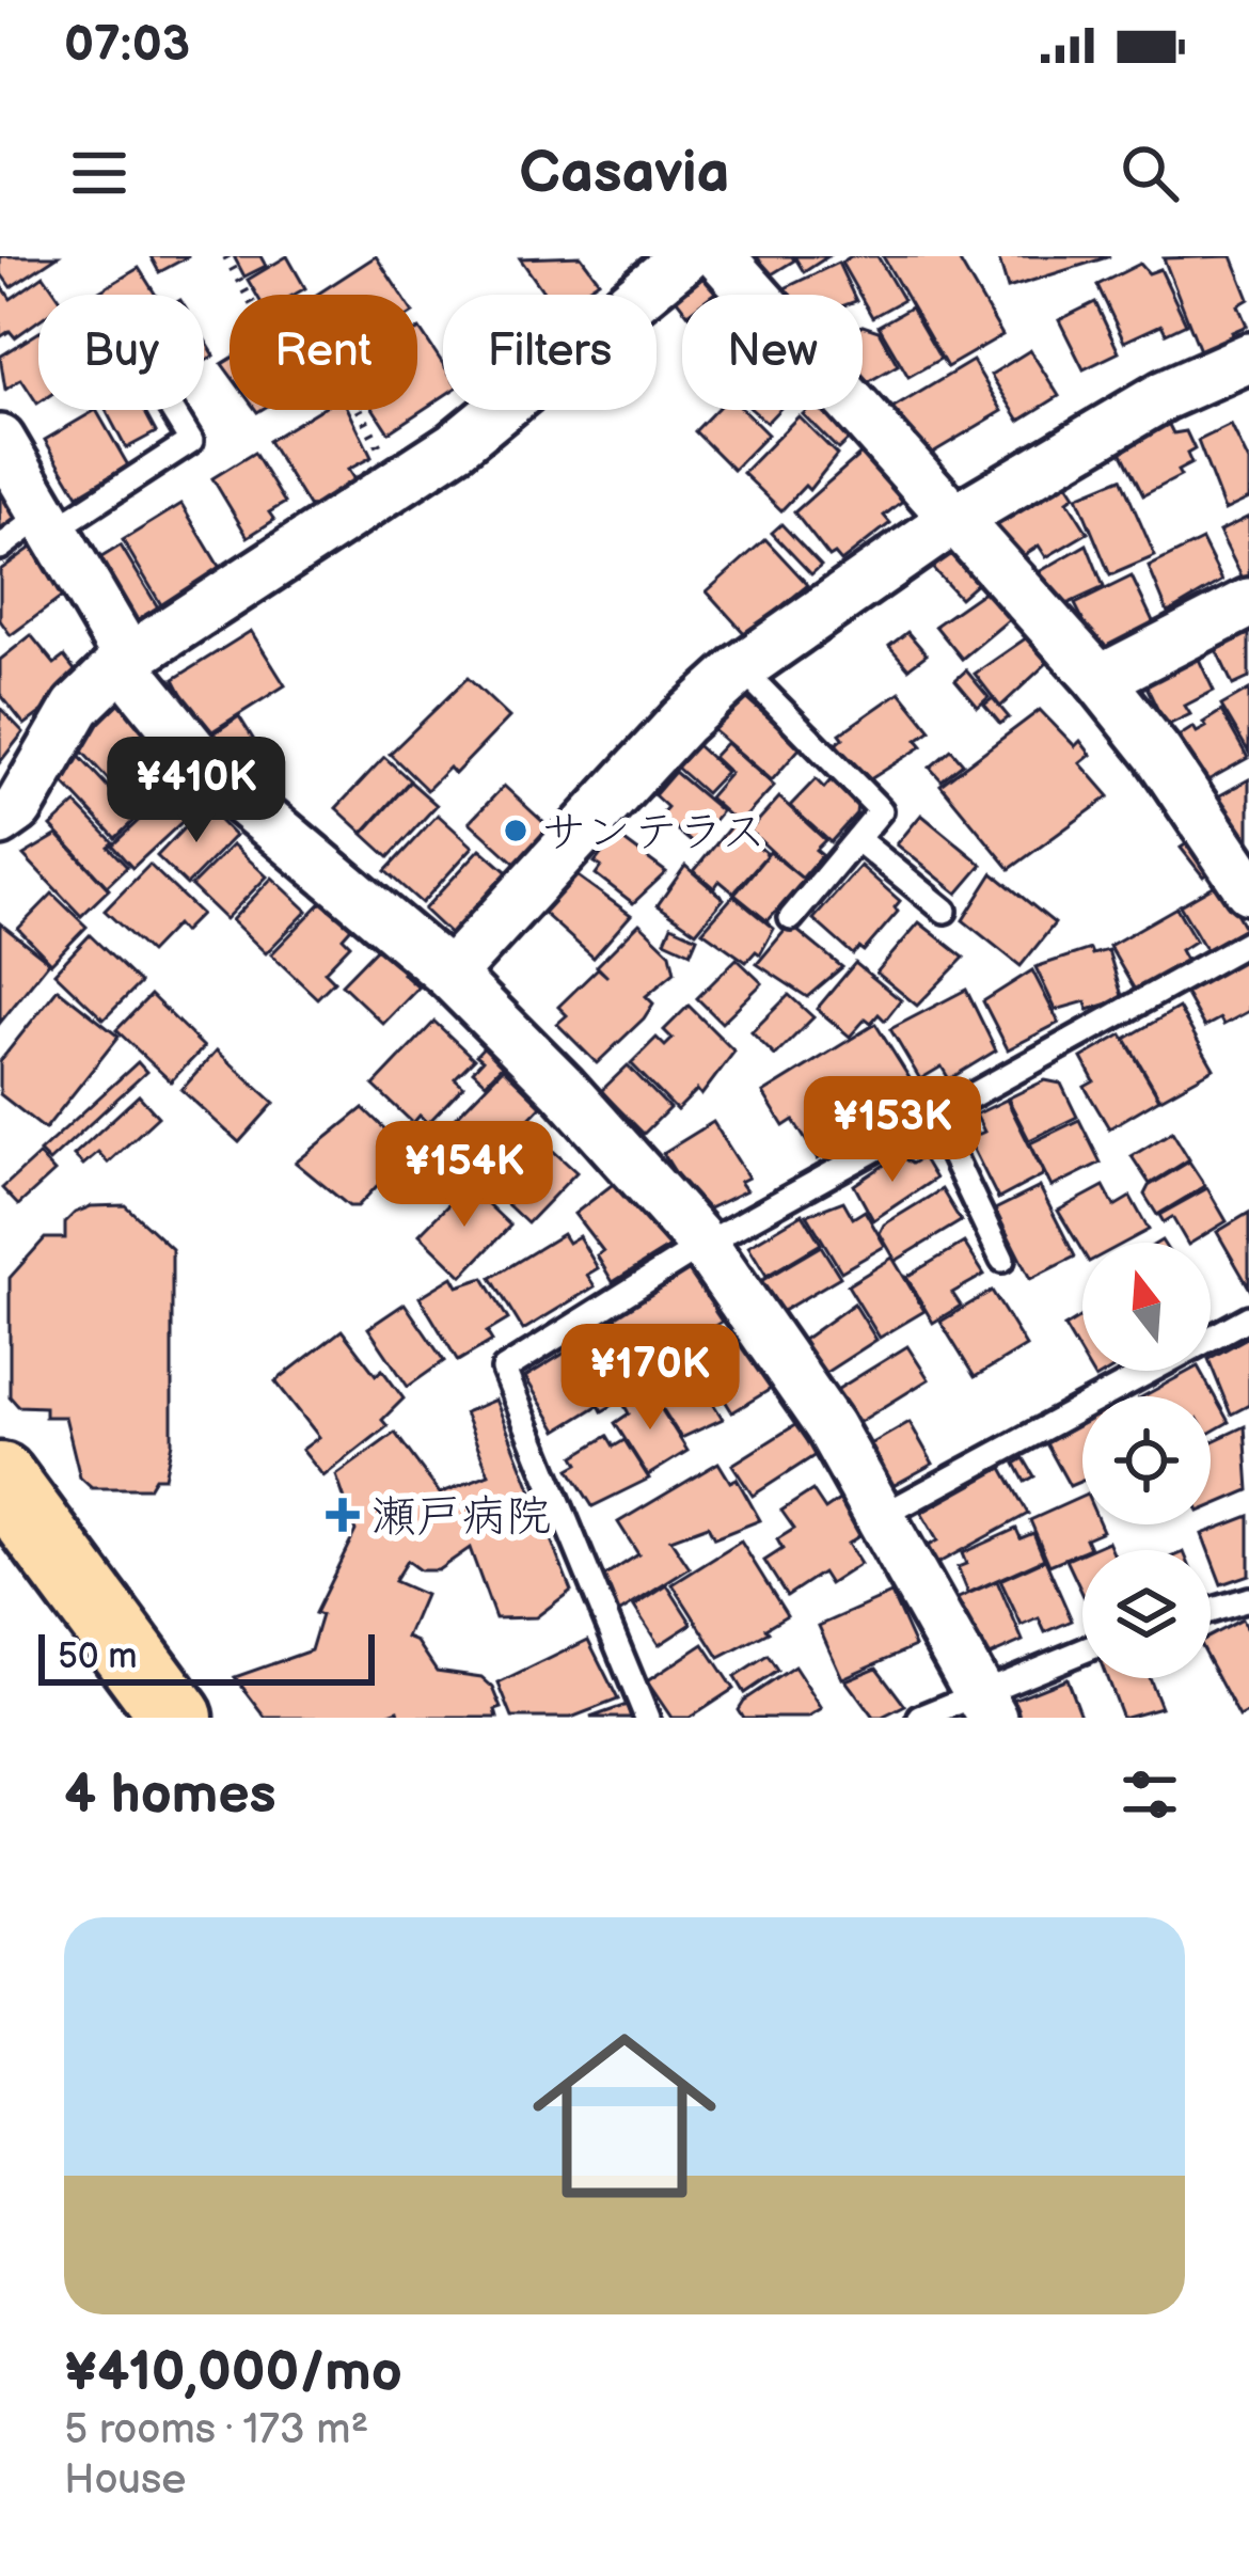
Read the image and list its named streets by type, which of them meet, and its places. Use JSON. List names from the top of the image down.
{
  "places": {
    "other": ["サンテラス"],
    "health": ["瀬戸病院"]
  },
  "scale_bar": "50 m",
  "north": "top",
  "page": {
    "status": "07:03",
    "header": "Casavia",
    "chip": [
      "Buy",
      "Rent",
      "Filters",
      "New"
    ],
    "price": [
      "¥410K",
      "¥153K",
      "¥154K",
      "¥170K"
    ],
    "scale": "50 m",
    "heading": "4 homes",
    "list": [
      {
        "name": "¥410,000/mo",
        "note": "5 rooms · 173 m² · House"
      }
    ]
  }
}
